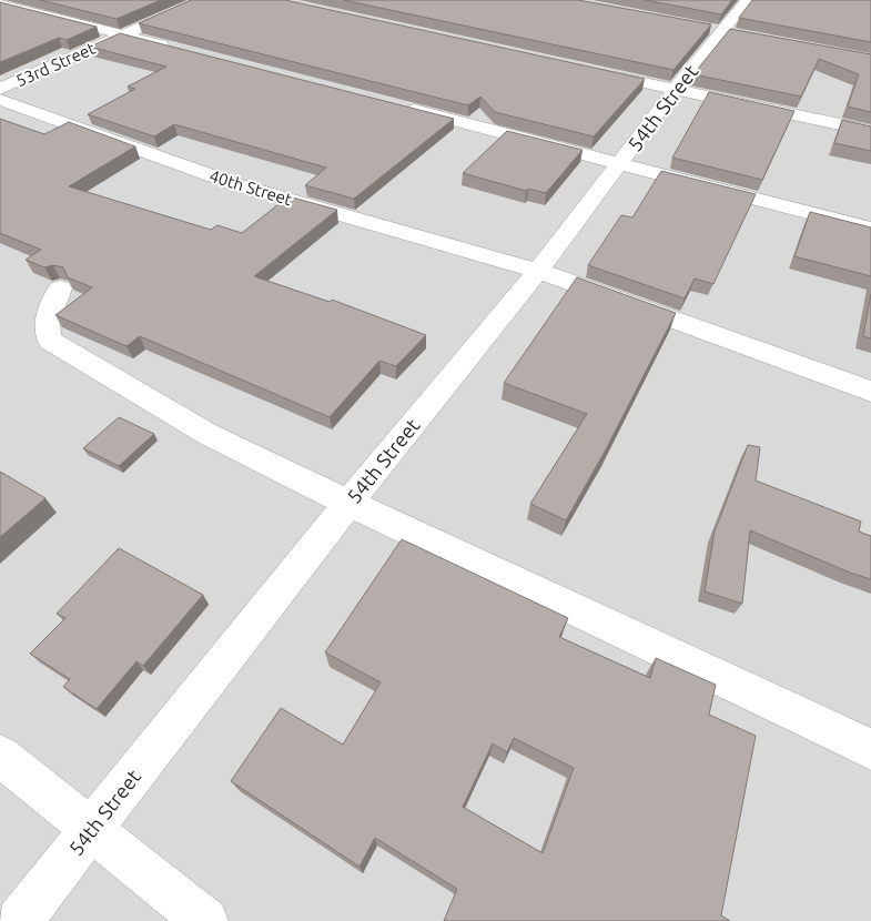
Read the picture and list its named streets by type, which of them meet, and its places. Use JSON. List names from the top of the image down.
{
  "streets": {
    "street": ["53rd Street", "54th Street", "40th Street"]
  },
  "crossings": [
    ["54th Street", "40th Street"]
  ]
}
